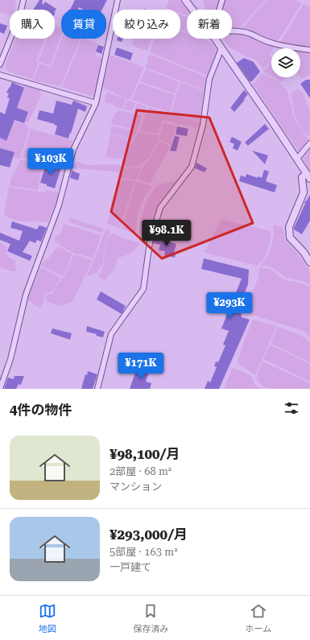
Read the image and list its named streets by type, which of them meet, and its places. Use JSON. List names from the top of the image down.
{
  "page": {
    "chip": [
      "購入",
      "賃貸",
      "絞り込み",
      "新着"
    ],
    "price": [
      "¥103K",
      "¥98.1K",
      "¥293K",
      "¥171K"
    ],
    "heading": "4件の物件",
    "list": [
      {
        "name": "¥98,100/月",
        "note": "2部屋 · 68 m² · マンション"
      },
      {
        "name": "¥293,000/月",
        "note": "5部屋 · 163 m² · 一戸建て"
      }
    ],
    "tabs": ["地図", "保存済み", "ホーム"]
  }
}
